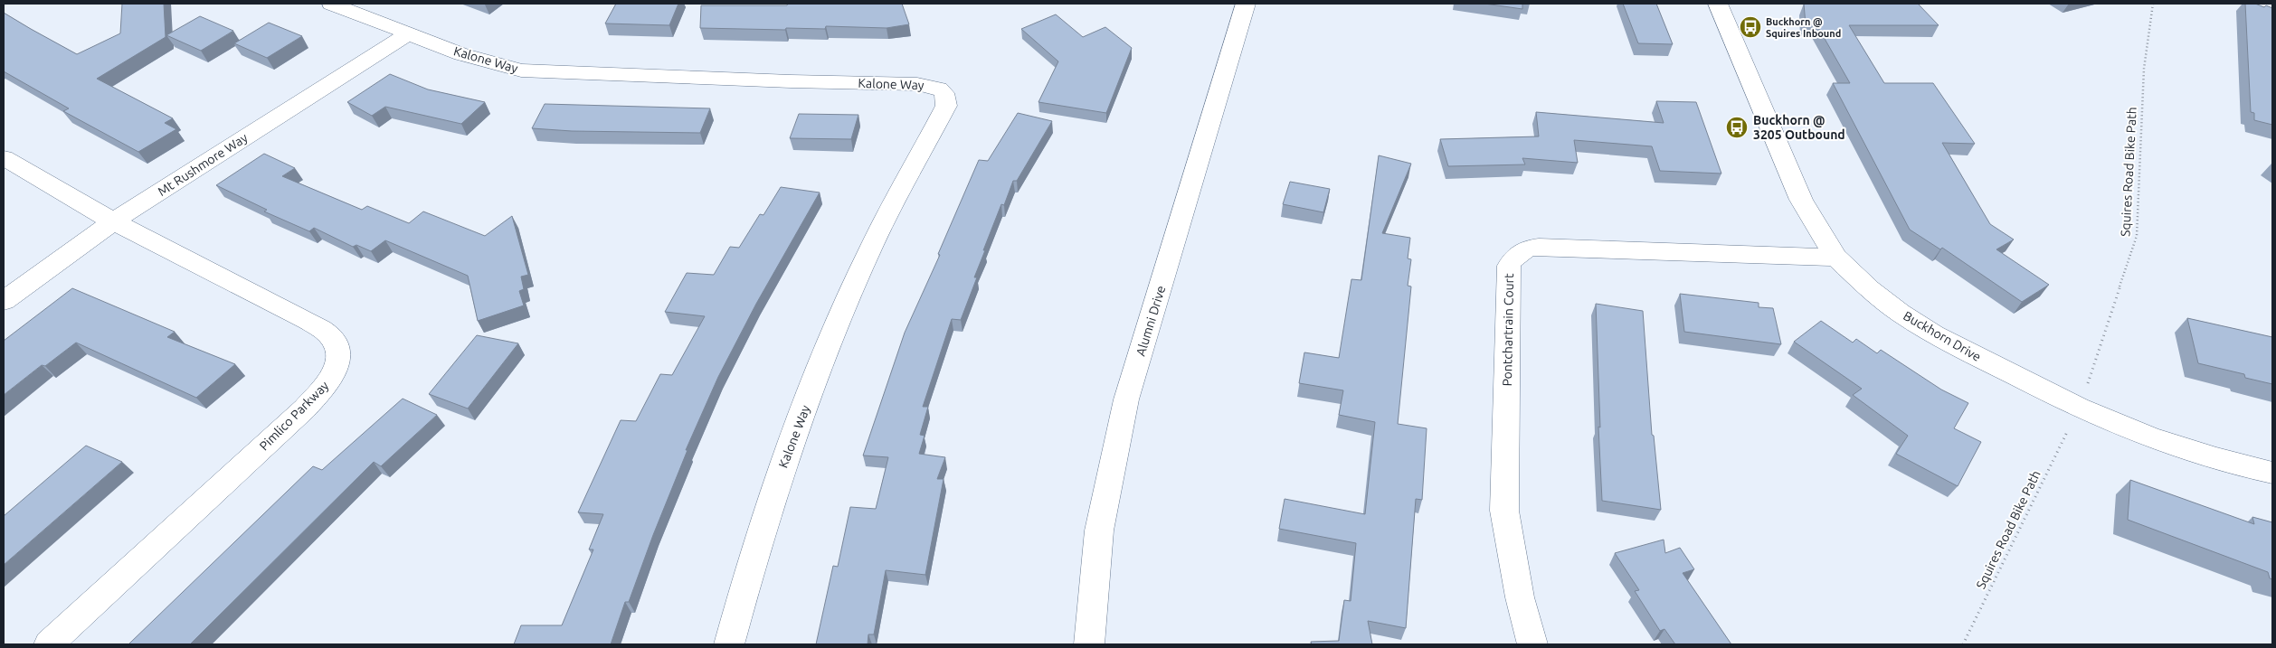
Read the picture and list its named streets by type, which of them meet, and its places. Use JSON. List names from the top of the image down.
{
  "streets": {
    "street": [
      "Kalone Way",
      "Mt Rushmore Way",
      "Alumni Drive",
      "Pontchartrain Court",
      "Buckhorn Drive",
      "Pimlico Parkway"
    ],
    "path": ["Squires Road Bike Path"]
  },
  "crossings": [
    ["Kalone Way", "Mt Rushmore Way"],
    ["Mt Rushmore Way", "Pimlico Parkway"],
    ["Pontchartrain Court", "Buckhorn Drive"]
  ],
  "places": {
    "bus stop": ["Buckhorn @ Squires Inbound", "Buckhorn @ 3205 Outbound"]
  }
}
